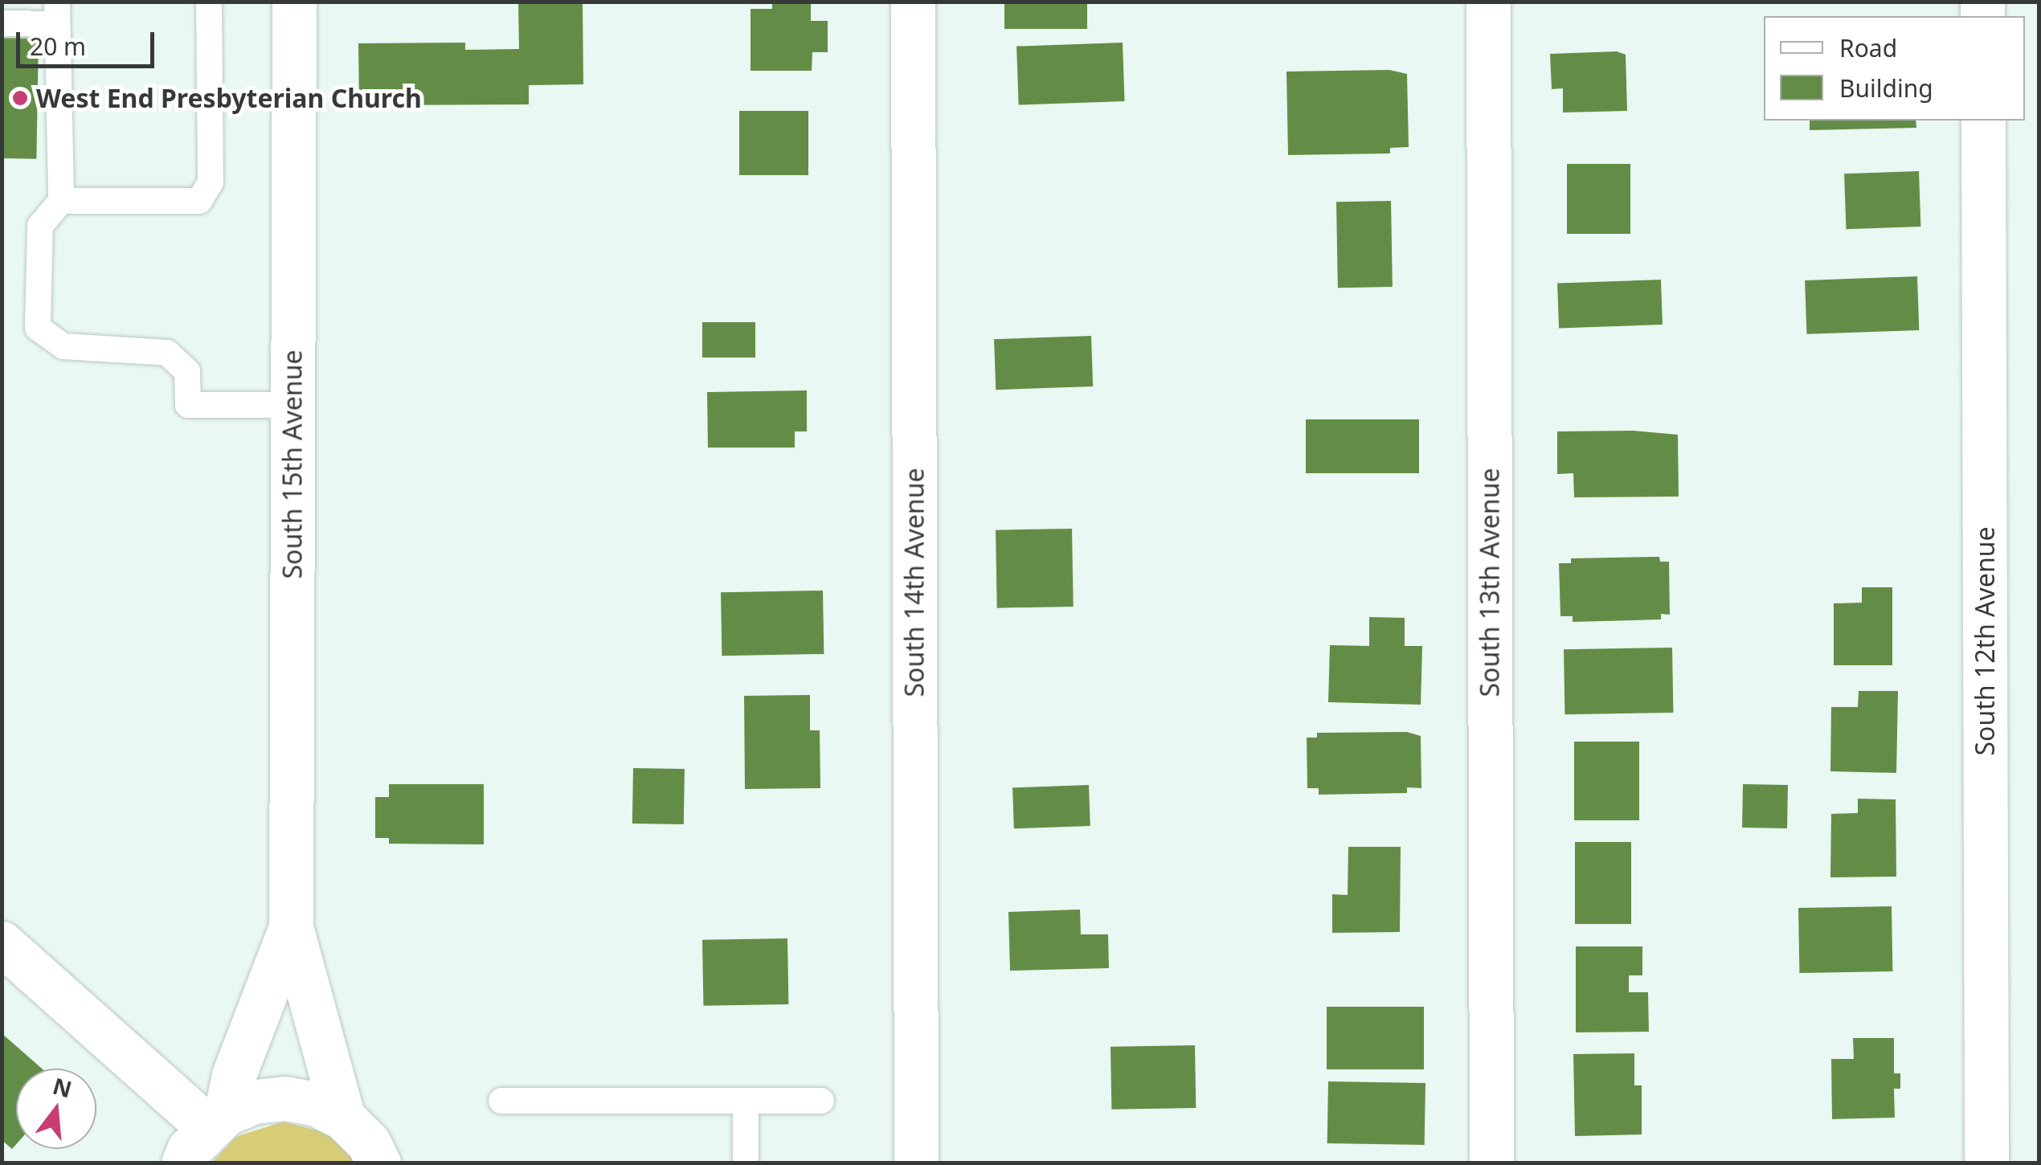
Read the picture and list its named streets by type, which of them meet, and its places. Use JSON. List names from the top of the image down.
{
  "streets": {
    "street": [
      "South 15th Avenue",
      "South 14th Avenue",
      "South 13th Avenue",
      "South 12th Avenue"
    ]
  },
  "places": ["West End Presbyterian Church"],
  "legend": ["Road", "Building"],
  "scale_bar": "20 m",
  "north": "top"
}
